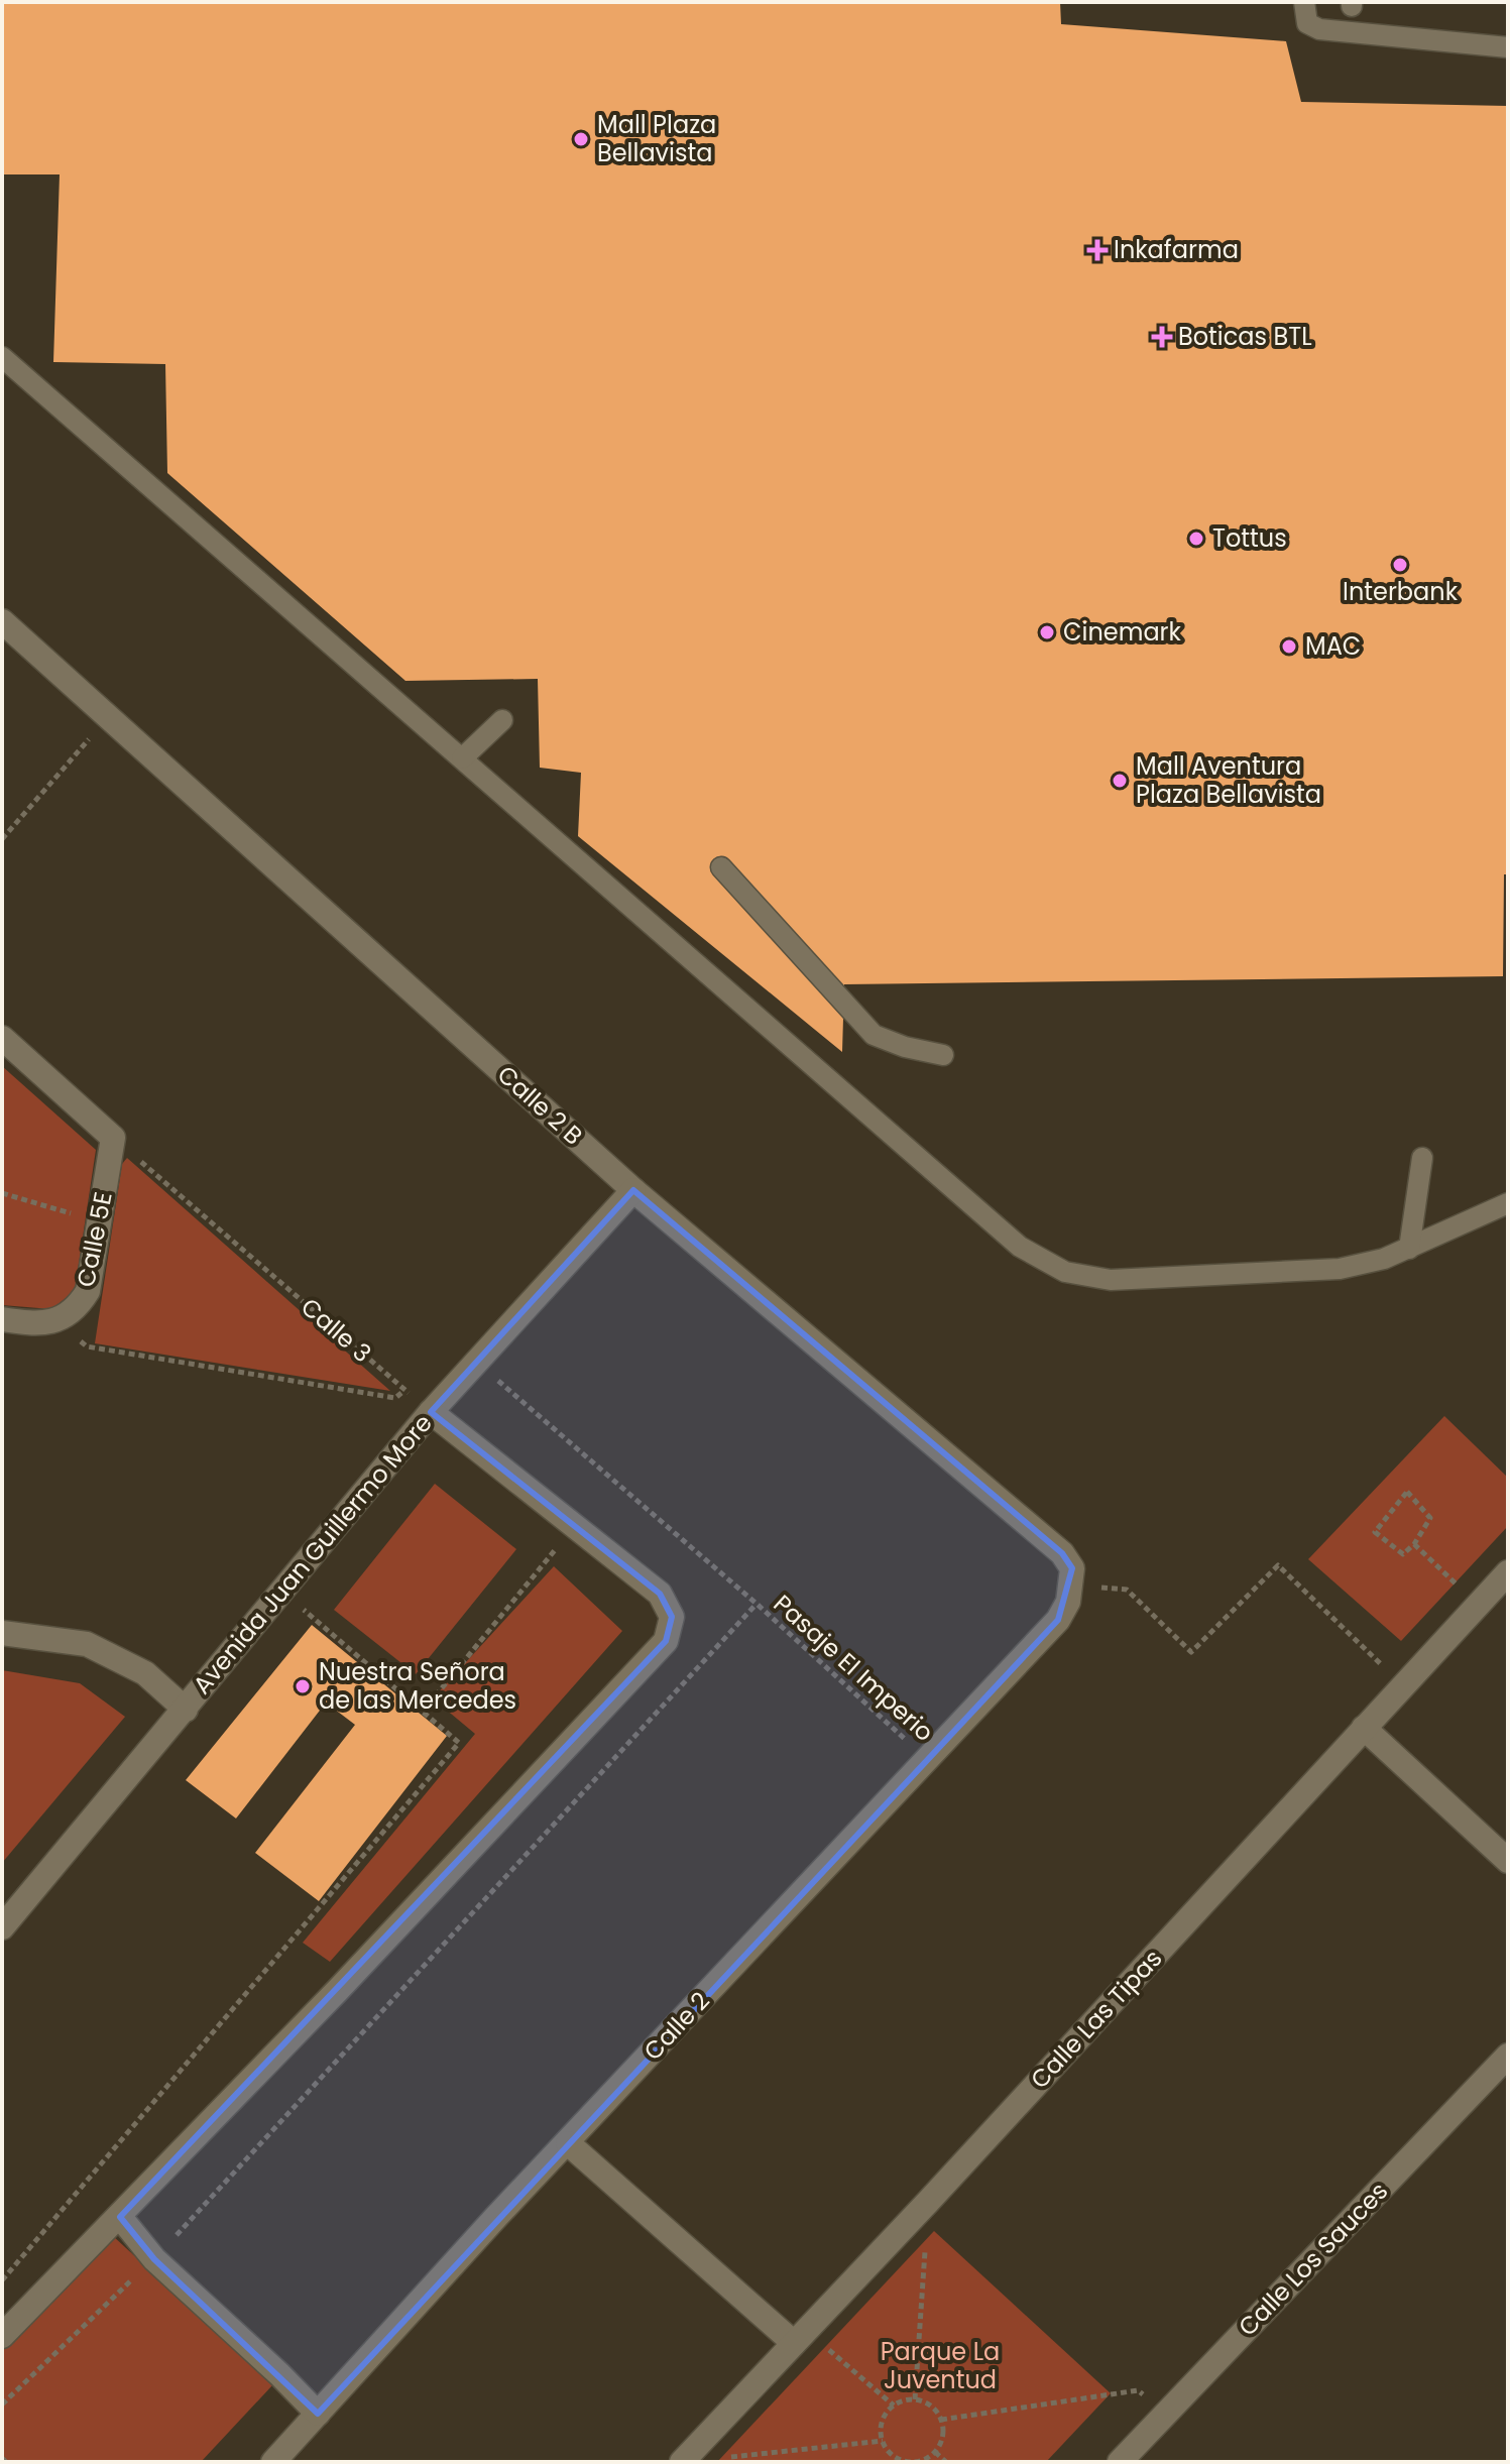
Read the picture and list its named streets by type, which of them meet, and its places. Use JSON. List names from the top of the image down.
{
  "streets": {
    "street": [
      "Calle 2 B",
      "Calle 5E",
      "Avenida Juan Guillermo More",
      "Calle Las Tipas",
      "Calle 2",
      "Calle Los Sauces"
    ],
    "path": ["Calle 3", "Pasaje El Imperio"]
  },
  "crossings": [
    ["Calle 2 B", "Avenida Juan Guillermo More"],
    ["Calle 2 B", "Calle 2"],
    ["Calle 5E", "Calle 3"],
    ["Calle 3", "Avenida Juan Guillermo More"],
    ["Avenida Juan Guillermo More", "Pasaje El Imperio"],
    ["Pasaje El Imperio", "Calle 2"]
  ],
  "parks": ["Parque La Juventud"],
  "places": {
    "other": [
      "Mall Plaza Bellavista",
      "Tottus",
      "Interbank",
      "Cinemark",
      "MAC",
      "Mall Aventura Plaza Bellavista",
      "Nuestra Señora de las Mercedes"
    ],
    "health": ["Inkafarma", "Boticas BTL"]
  }
}
